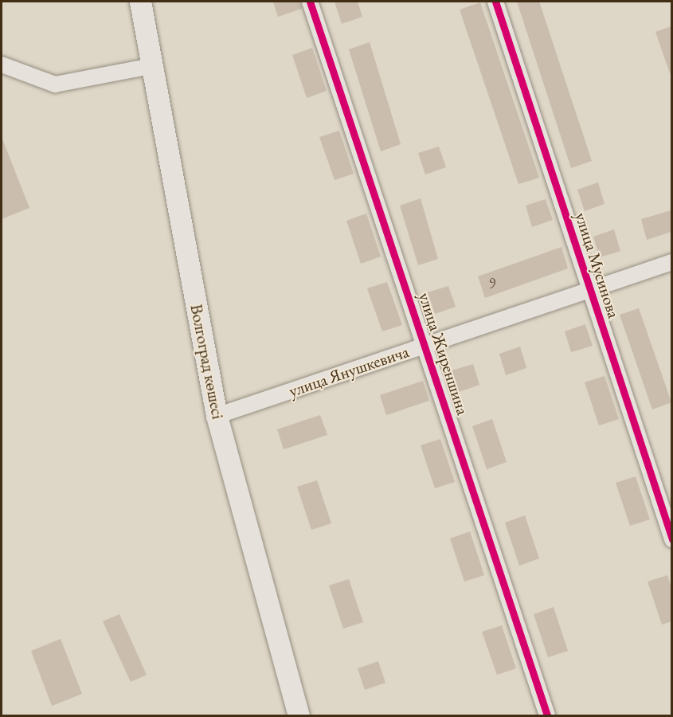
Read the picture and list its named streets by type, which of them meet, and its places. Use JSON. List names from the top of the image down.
{
  "streets": {
    "main road": ["Волгоград көшесі"],
    "street": ["улица Мусинова", "улица Жиреншина", "улица Янушкевича"]
  },
  "crossings": [
    ["улица Мусинова", "улица Янушкевича"],
    ["улица Жиреншина", "улица Янушкевича"],
    ["Волгоград көшесі", "улица Янушкевича"]
  ],
  "house_numbers": ["9"]
}
